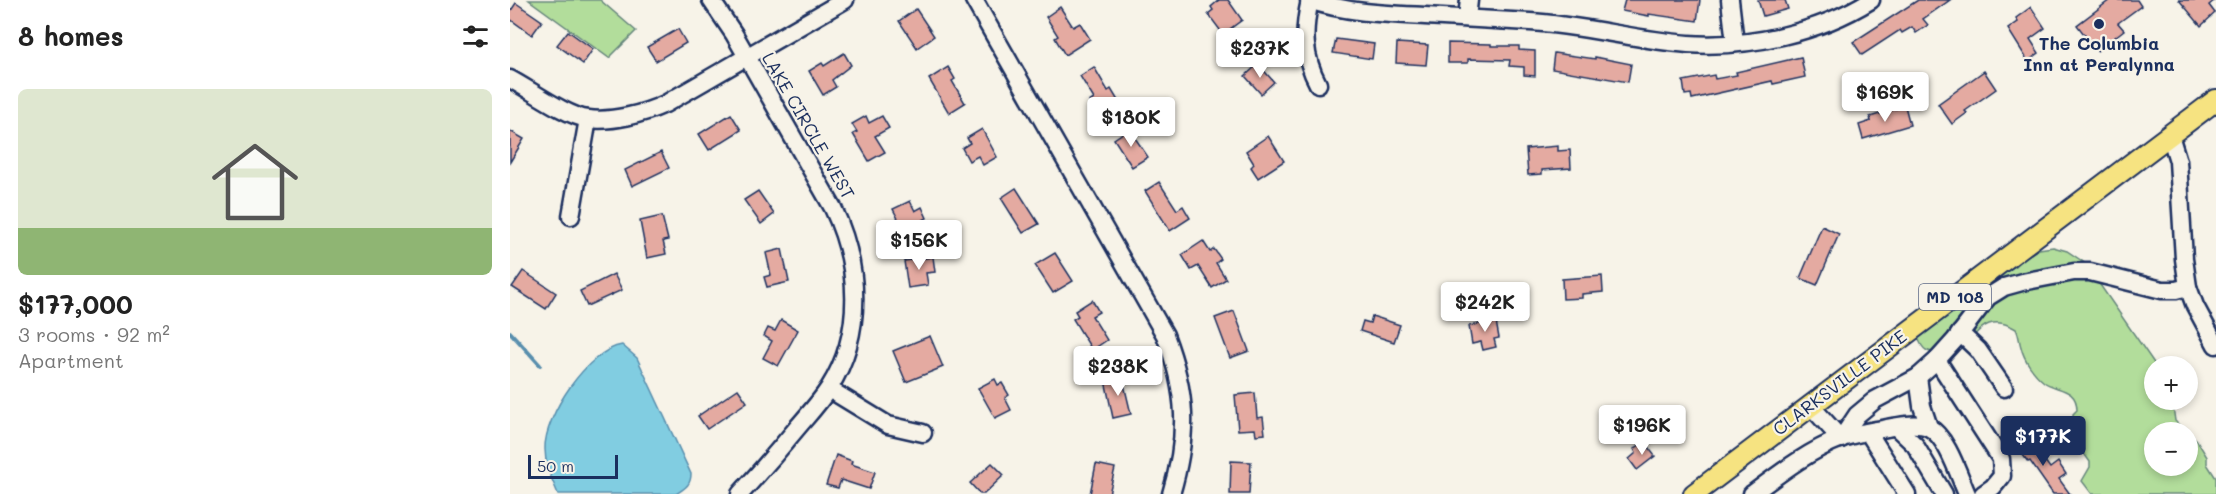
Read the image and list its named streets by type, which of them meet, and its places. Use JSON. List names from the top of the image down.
{
  "streets": {
    "main road": ["MD 108", "CLARKSVILLE PIKE"],
    "street": ["LAKE CIRCLE WEST"]
  },
  "places": ["The Columbia Inn at Peralynna"],
  "scale_bar": "50 m",
  "page": {
    "heading": "8 homes",
    "price": [
      "$237K",
      "$169K",
      "$180K",
      "$156K",
      "$242K",
      "$238K",
      "$196K",
      "$177K"
    ],
    "list": [
      {
        "name": "$177,000",
        "note": "3 rooms · 92 m² · Apartment"
      }
    ],
    "map_buttons": ["+", "−"],
    "scale": "50 m"
  }
}
